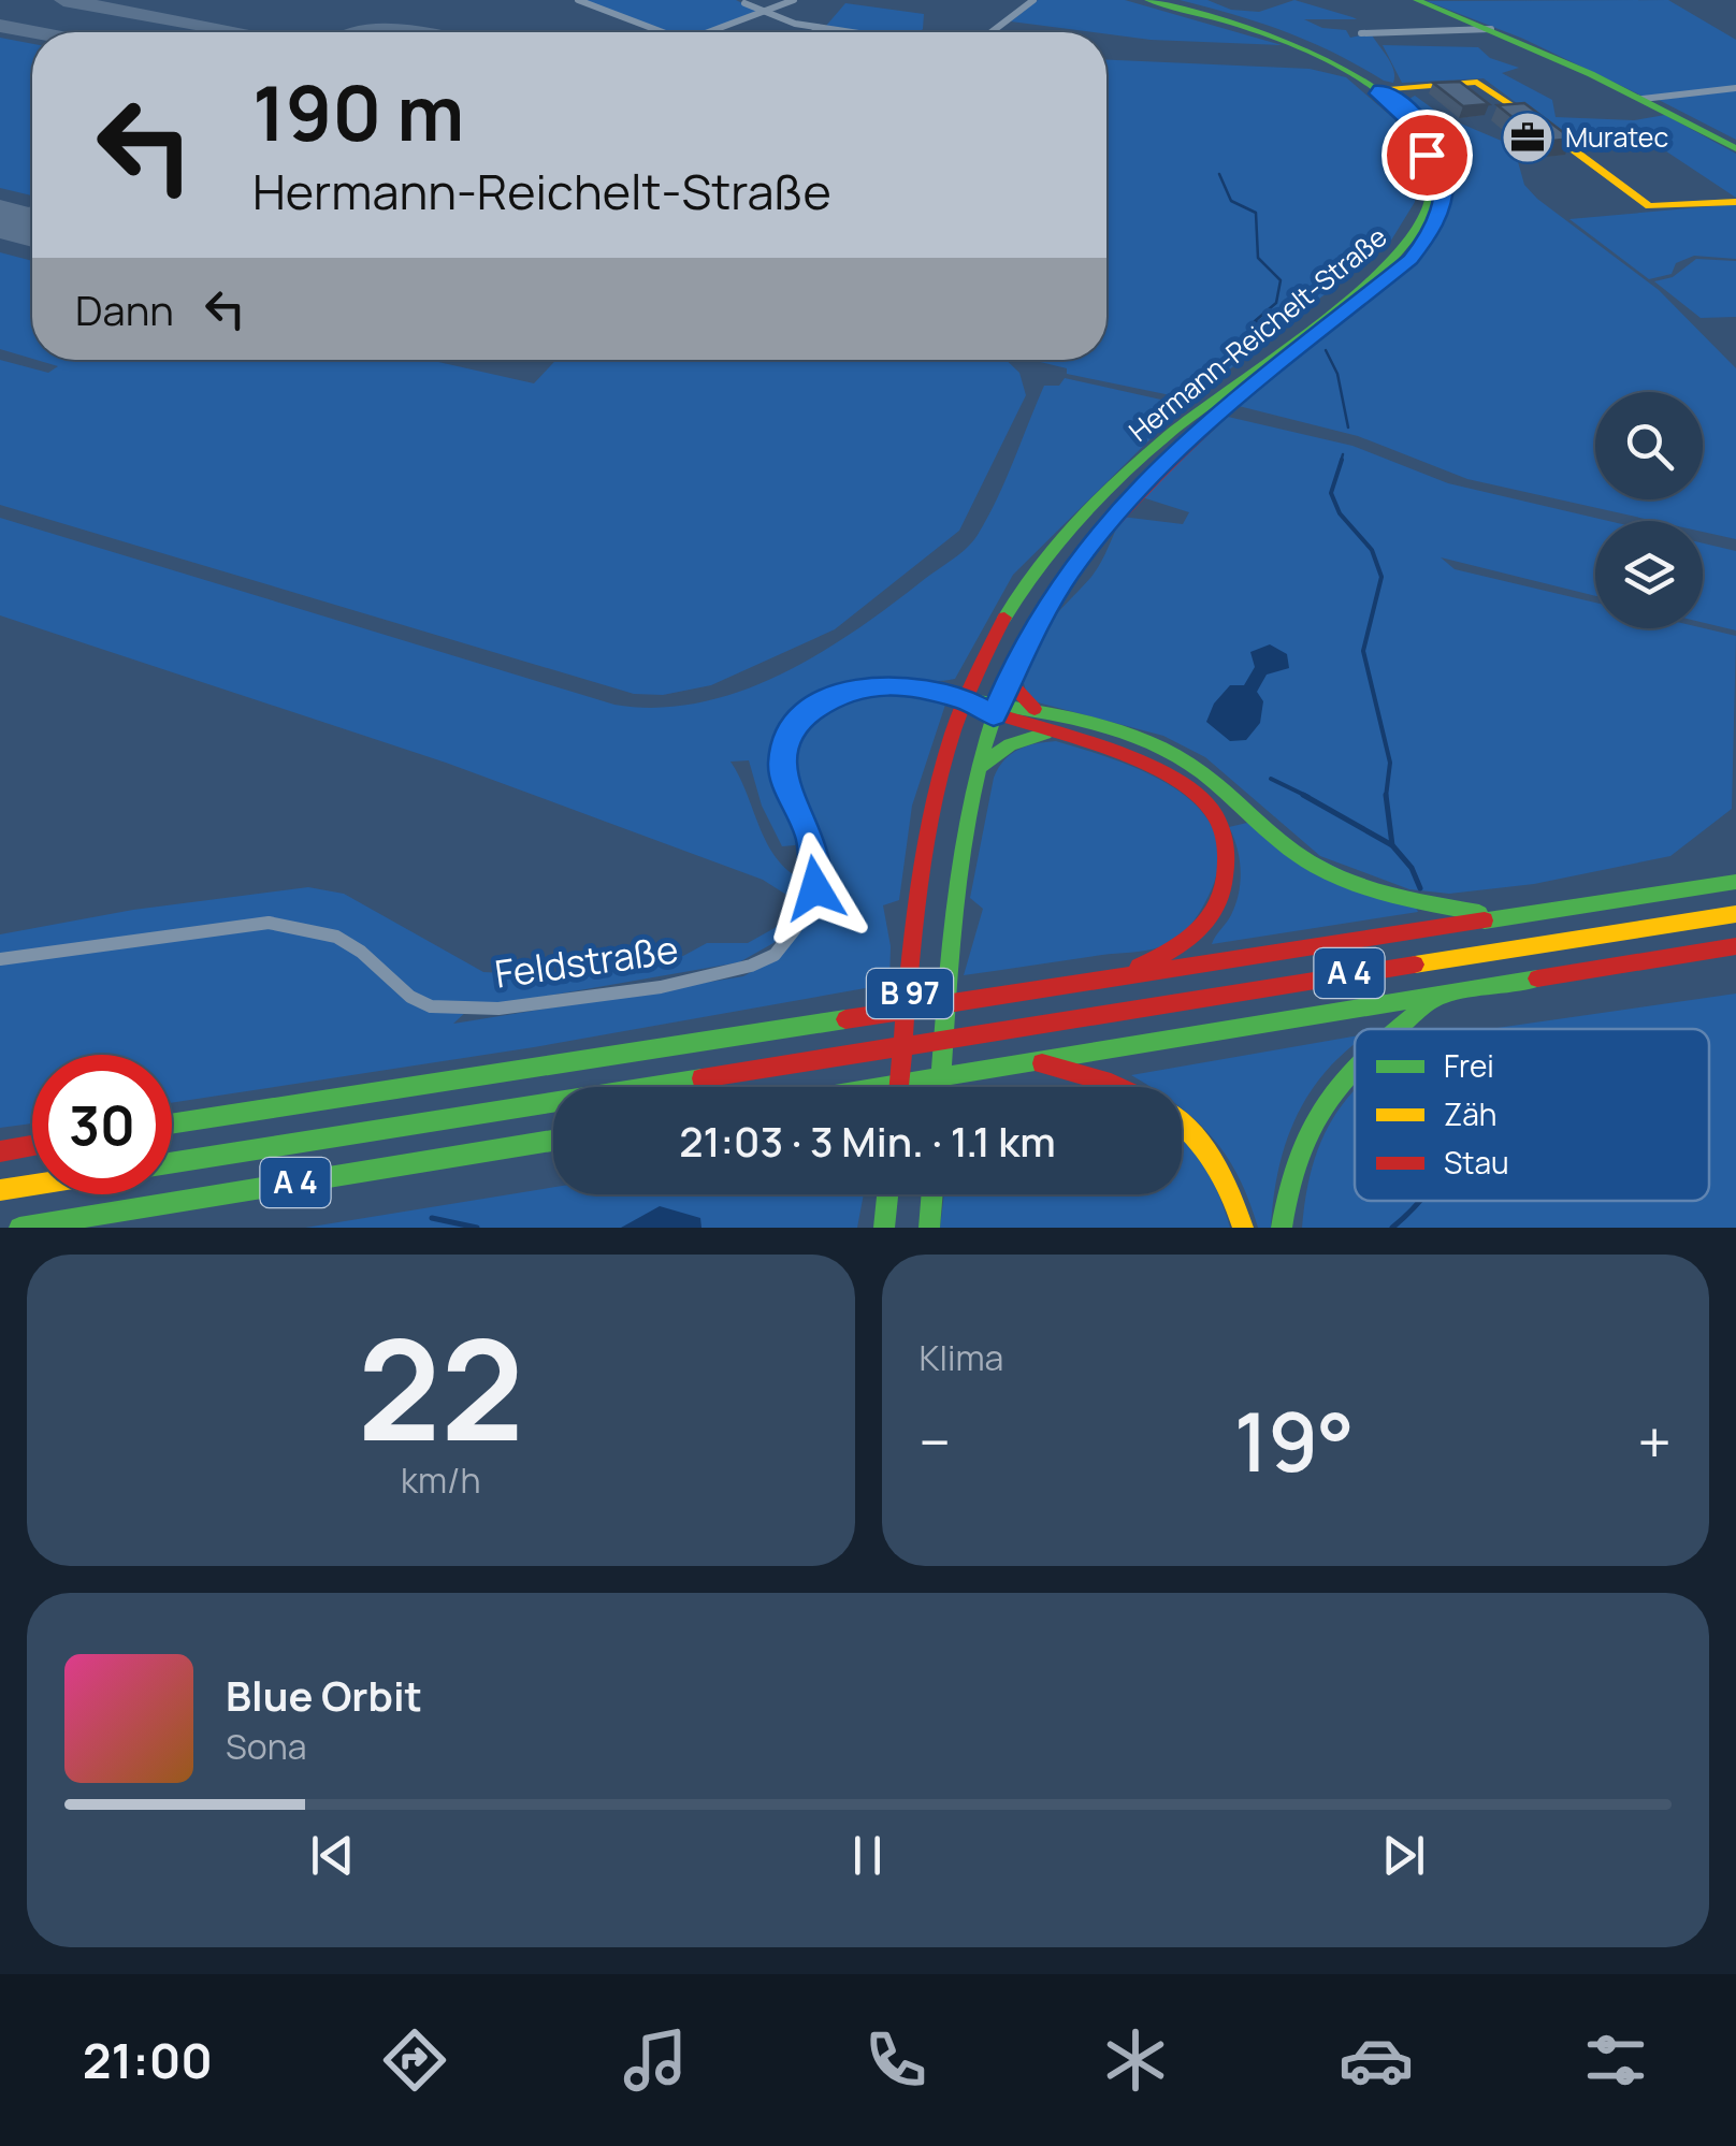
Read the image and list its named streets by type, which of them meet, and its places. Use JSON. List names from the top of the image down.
{
  "streets": {
    "main road": ["Hermann-Reichelt-Straße", "A 4", "B 97"],
    "street": ["Feldstraße"]
  },
  "crossings": [
    ["Hermann-Reichelt-Straße", "Feldstraße"],
    ["Hermann-Reichelt-Straße", "B 97"],
    ["Feldstraße", "B 97"]
  ],
  "places": {
    "office": ["Muratec"]
  },
  "legend": ["Frei", "Zäh", "Stau"],
  "page": {
    "turn": ["190 m", "Hermann-Reichelt-Straße"],
    "then": "Dann",
    "limit": "30",
    "trip": "21:03 · 3 Min. · 1.1 km",
    "tile": [
      ["22", "km/h"],
      "Klima"
    ],
    "heat": ["−", "19°", "+"],
    "song": ["Blue Orbit", "Sona"],
    "tabs": "21:00"
  }
}
